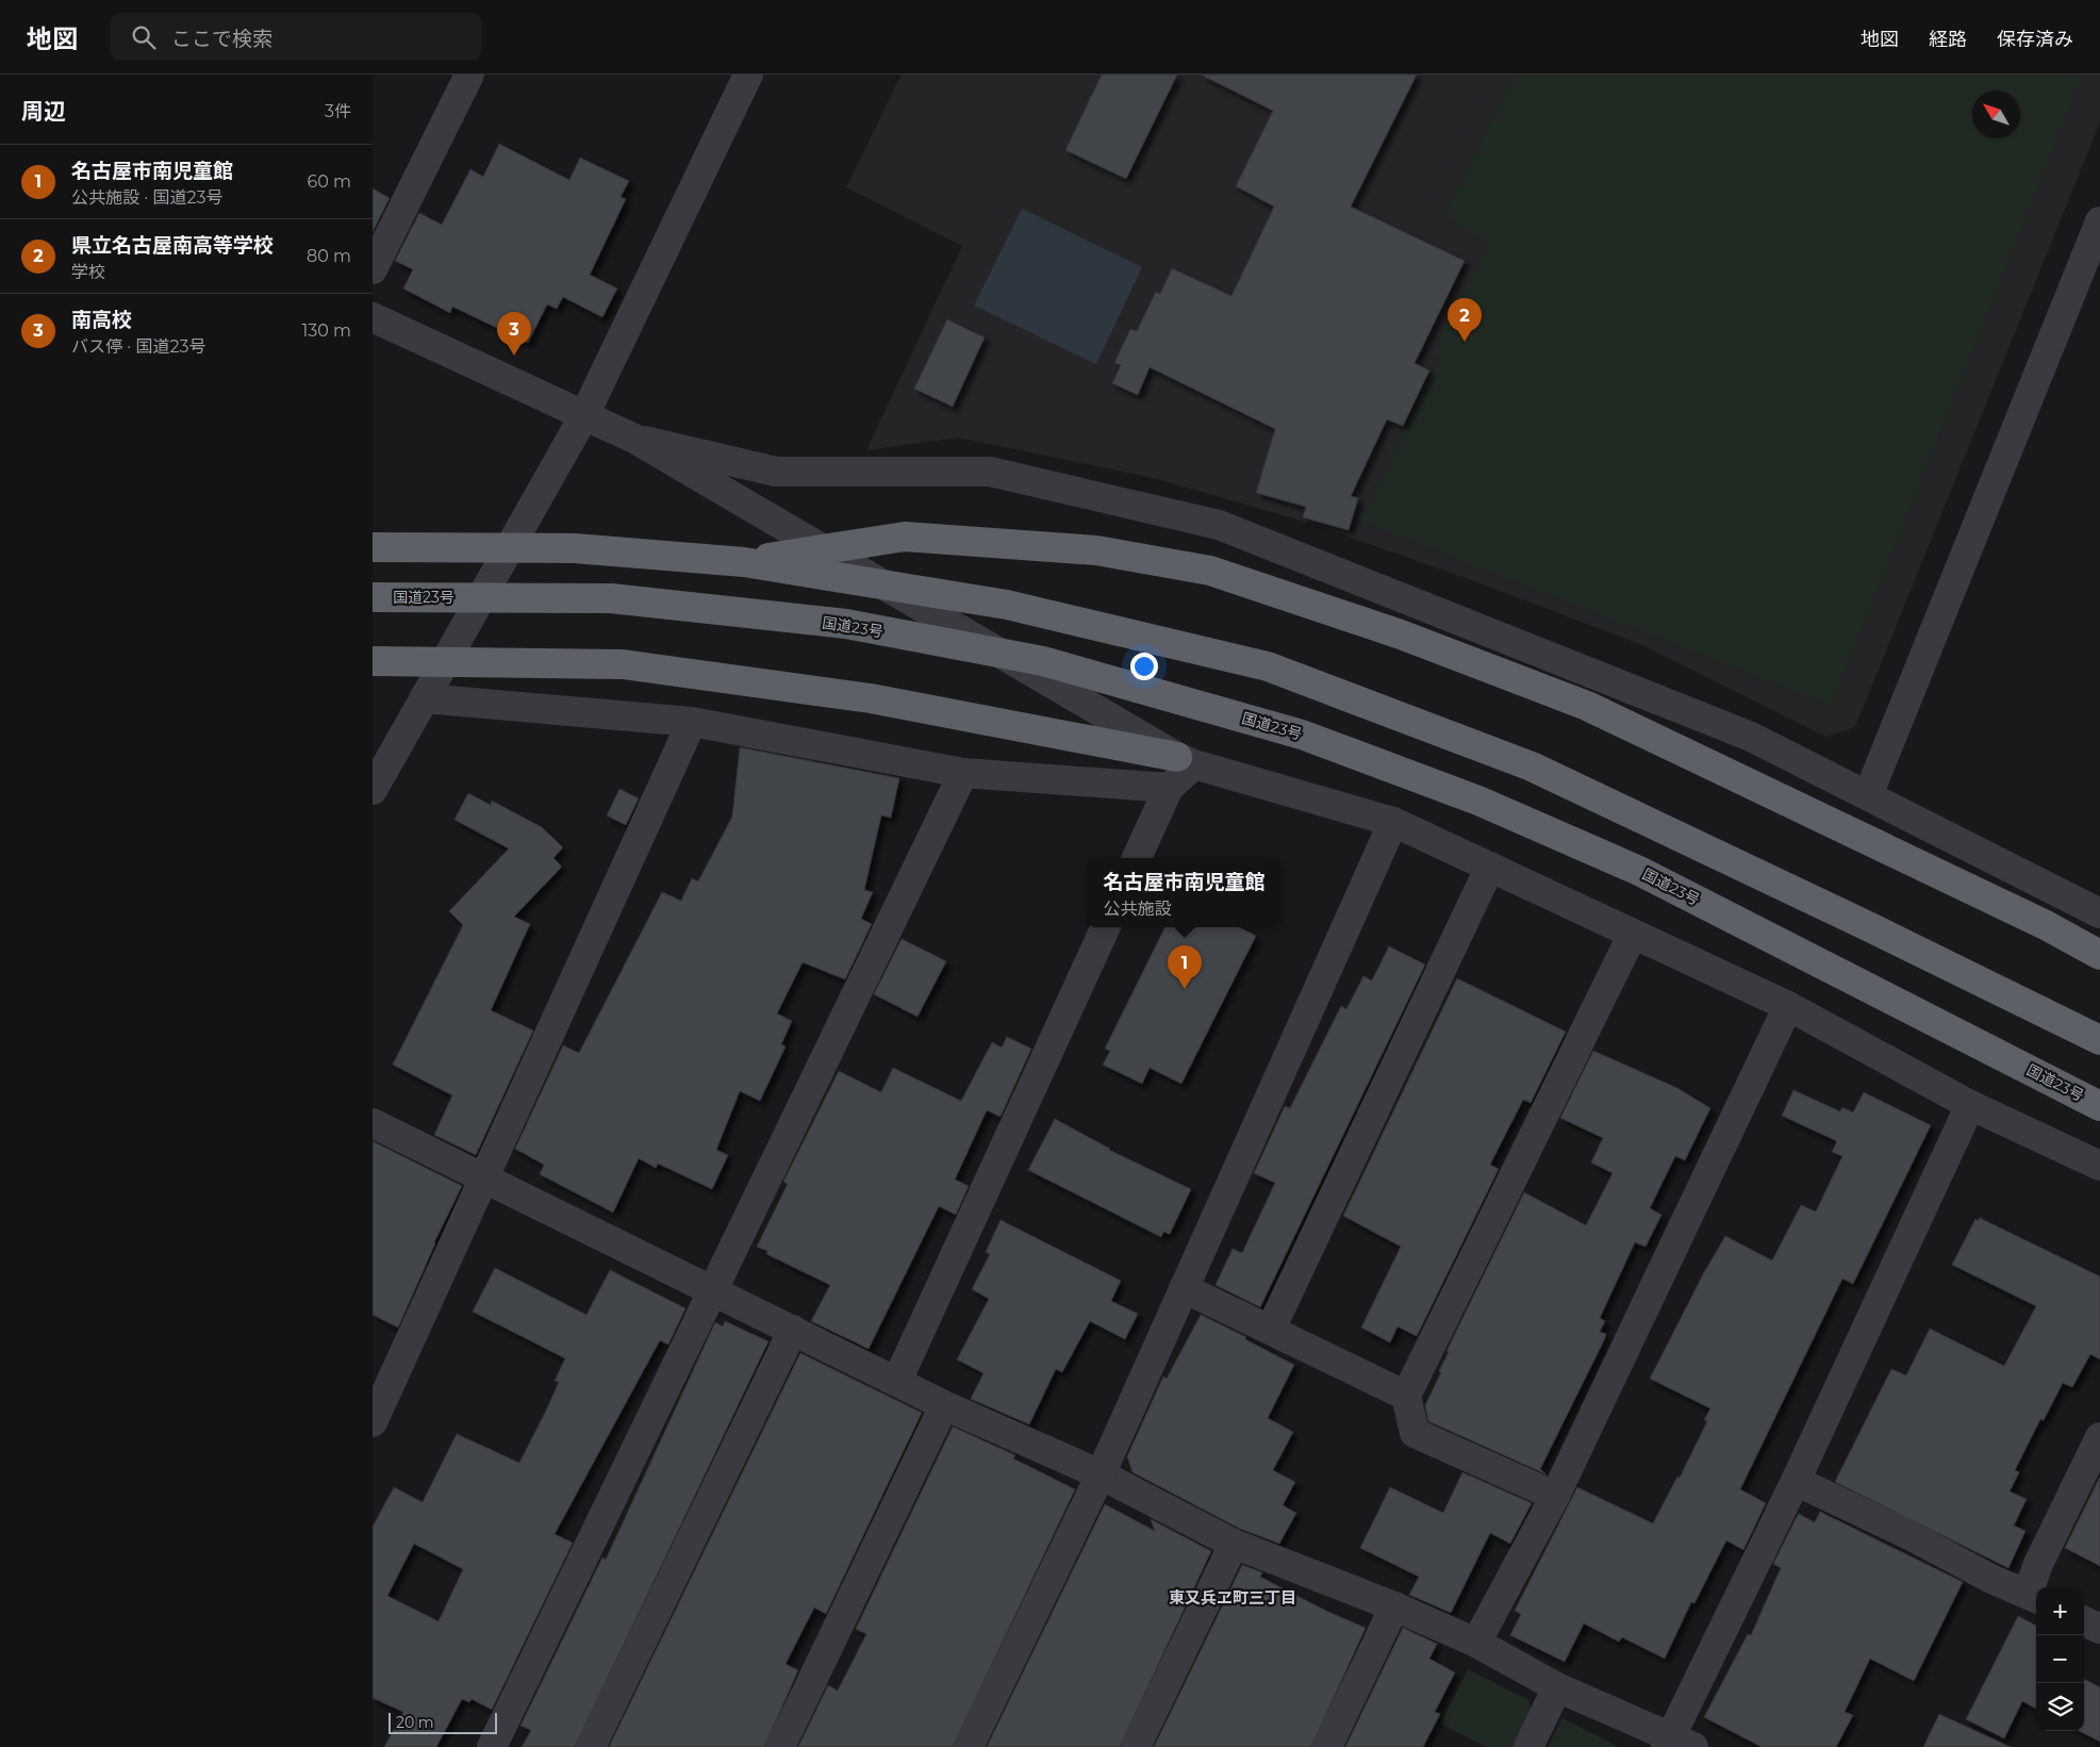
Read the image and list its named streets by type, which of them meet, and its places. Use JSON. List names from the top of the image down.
{
  "streets": {
    "highway": ["国道23号"]
  },
  "districts": ["東又兵ヱ町三丁目"],
  "scale_bar": "20 m",
  "north": "top left",
  "page": {
    "header": "地図",
    "search": "ここで検索",
    "nav": ["地図", "経路", "保存済み"],
    "heading": ["周辺", "3件"],
    "list": [
      {
        "mark": "1",
        "name": "名古屋市南児童館",
        "note": "公共施設 · 国道23号",
        "value": "60 m"
      },
      {
        "mark": "2",
        "name": "県立名古屋南高等学校",
        "note": "学校",
        "value": "80 m"
      },
      {
        "mark": "3",
        "name": "南高校",
        "note": "バス停 · 国道23号",
        "value": "130 m"
      }
    ],
    "pins": ["2", "3", "1"],
    "popup": ["名古屋市南児童館", "公共施設"],
    "map_buttons": ["+", "−"],
    "scale": "20 m"
  }
}
